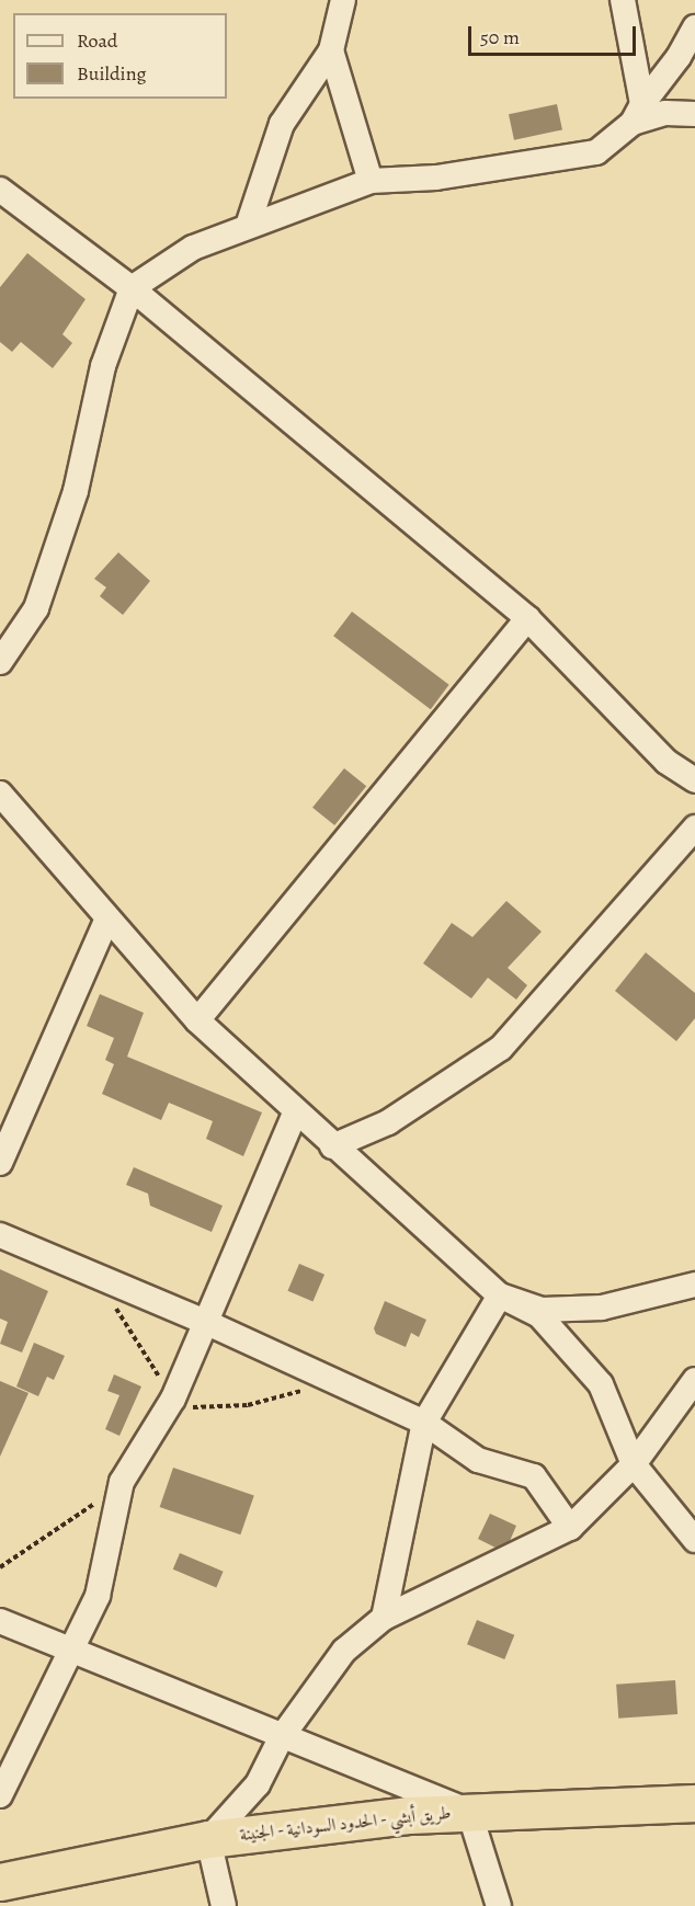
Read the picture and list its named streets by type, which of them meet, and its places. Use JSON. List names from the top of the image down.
{
  "streets": {
    "highway": ["طريق أبشي - الحدود السودانية - الجنينة"]
  },
  "legend": ["Road", "Building"],
  "scale_bar": "50 m"
}
